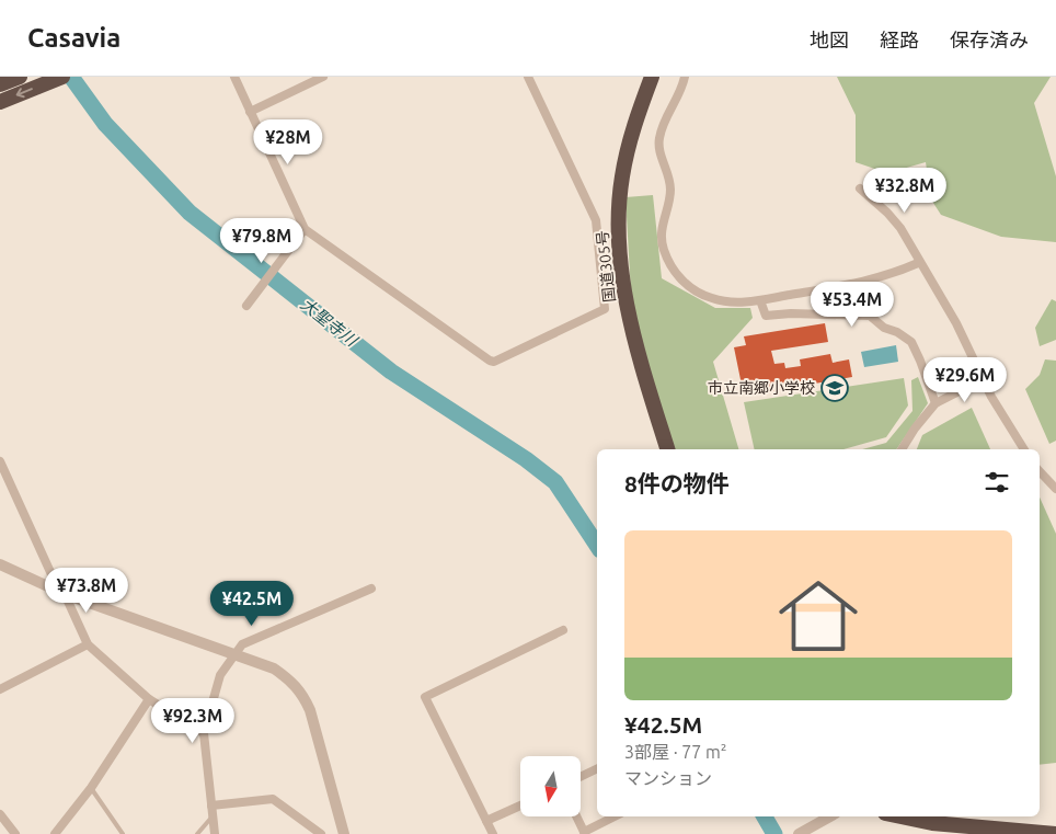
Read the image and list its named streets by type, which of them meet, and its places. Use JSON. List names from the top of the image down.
{
  "streets": {
    "highway": ["国道305号"]
  },
  "water": ["大聖寺川"],
  "places": {
    "school or university": ["市立南郷小学校"]
  },
  "north": "bottom",
  "page": {
    "header": "Casavia",
    "nav": ["地図", "経路", "保存済み"],
    "price": [
      "¥28M",
      "¥32.8M",
      "¥79.8M",
      "¥53.4M",
      "¥29.6M",
      "¥73.8M",
      "¥42.5M",
      "¥92.3M"
    ],
    "heading": "8件の物件",
    "list": [
      {
        "name": "¥42.5M",
        "note": "3部屋 · 77 m² · マンション"
      }
    ]
  }
}
